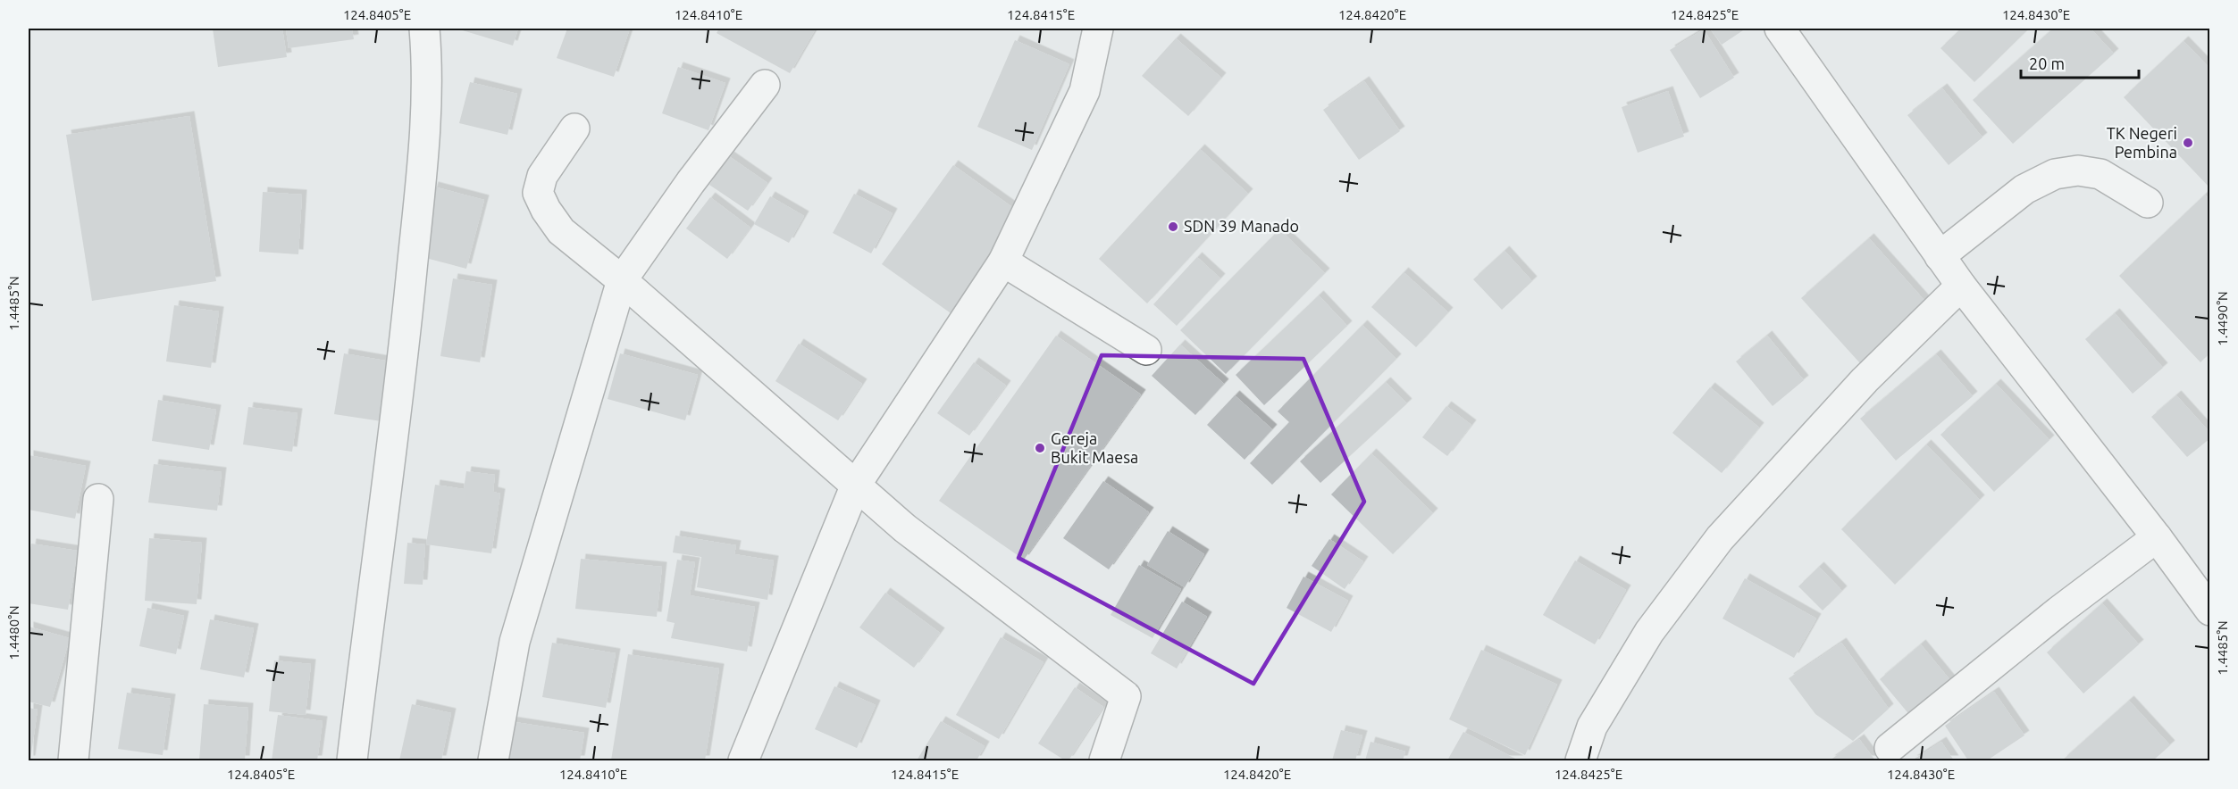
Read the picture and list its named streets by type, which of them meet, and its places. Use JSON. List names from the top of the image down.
{
  "places": ["TK Negeri Pembina", "SDN 39 Manado", "Gereja Bukit Maesa"],
  "scale_bar": "20 m",
  "coordinates": [
    "124.8405°E",
    "124.8410°E",
    "124.8415°E",
    "124.8420°E",
    "124.8425°E",
    "124.8430°E",
    "1.4485°N",
    "1.4490°N",
    "1.4480°N"
  ]
}
